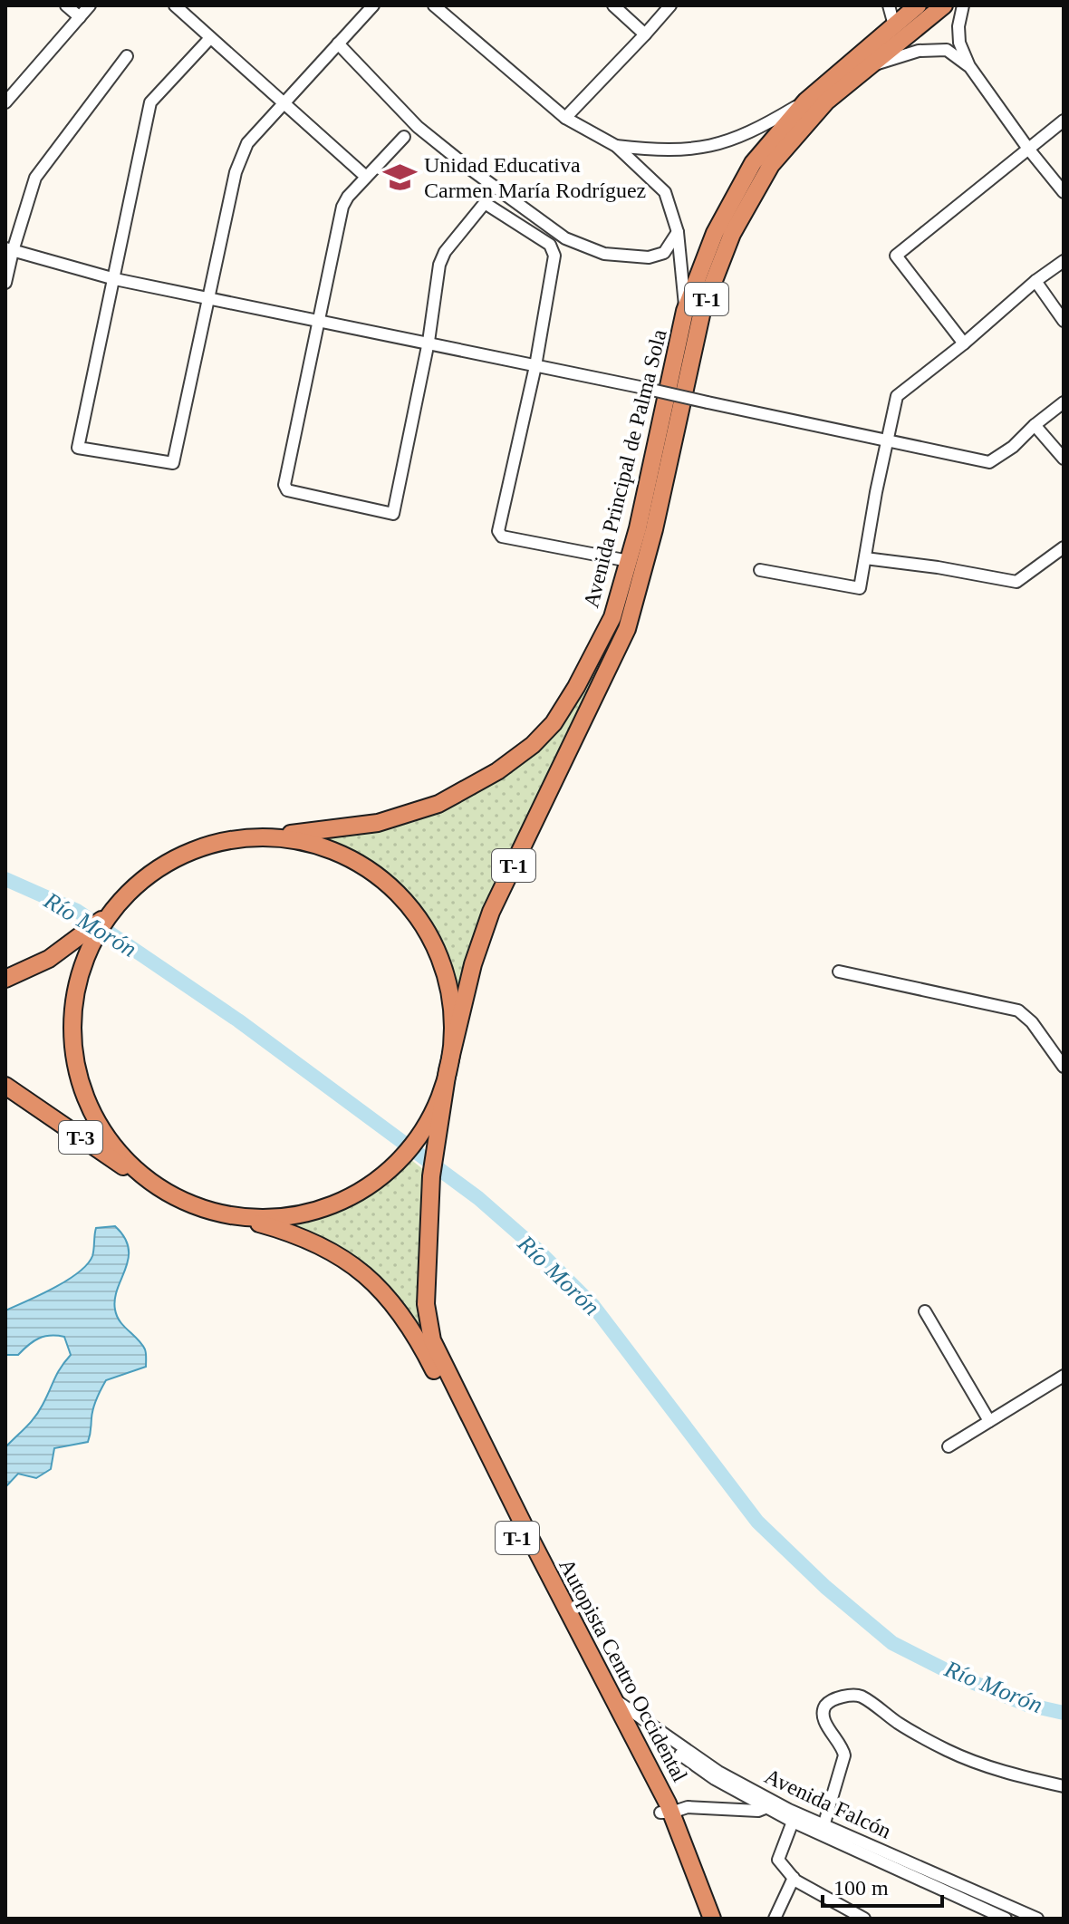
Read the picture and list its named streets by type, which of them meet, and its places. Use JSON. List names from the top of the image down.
{
  "streets": {
    "highway": [
      "T-1",
      "Avenida Principal de Palma Sola",
      "T-3",
      "Autopista Centro Occidental"
    ],
    "street": ["Avenida Falcón"]
  },
  "crossings": [
    ["T-1", "Avenida Principal de Palma Sola"],
    ["T-1", "T-3"],
    ["T-1", "Autopista Centro Occidental"],
    ["Avenida Principal de Palma Sola", "Autopista Centro Occidental"],
    ["Autopista Centro Occidental", "Avenida Falcón"]
  ],
  "water": ["Río Morón"],
  "places": {
    "school or university": ["Unidad Educativa Carmen María Rodríguez"]
  },
  "scale_bar": "100 m"
}
